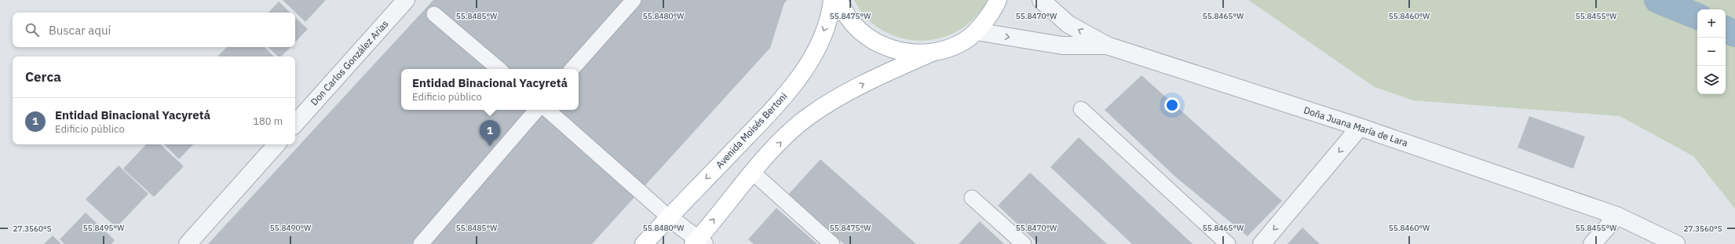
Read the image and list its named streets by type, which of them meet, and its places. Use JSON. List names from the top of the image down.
{
  "streets": {
    "main road": ["Avenida Moisés Bertoni"],
    "street": ["Don Carlos González Arias", "Doña Juana María de Lara"]
  },
  "page": {
    "map_buttons": ["+", "−"],
    "search": "Buscar aquí",
    "heading": "Cerca",
    "popup": ["Entidad Binacional Yacyretá", "Edificio público"],
    "list": [
      {
        "mark": "1",
        "name": "Entidad Binacional Yacyretá",
        "note": "Edificio público",
        "value": "180 m"
      }
    ],
    "pins": "1"
  },
  "coordinates": [
    "55.8485°W",
    "55.8480°W",
    "55.8475°W",
    "55.8470°W",
    "55.8465°W",
    "55.8460°W",
    "55.8455°W",
    "55.8495°W",
    "55.8490°W",
    "27.3560°S"
  ]
}
